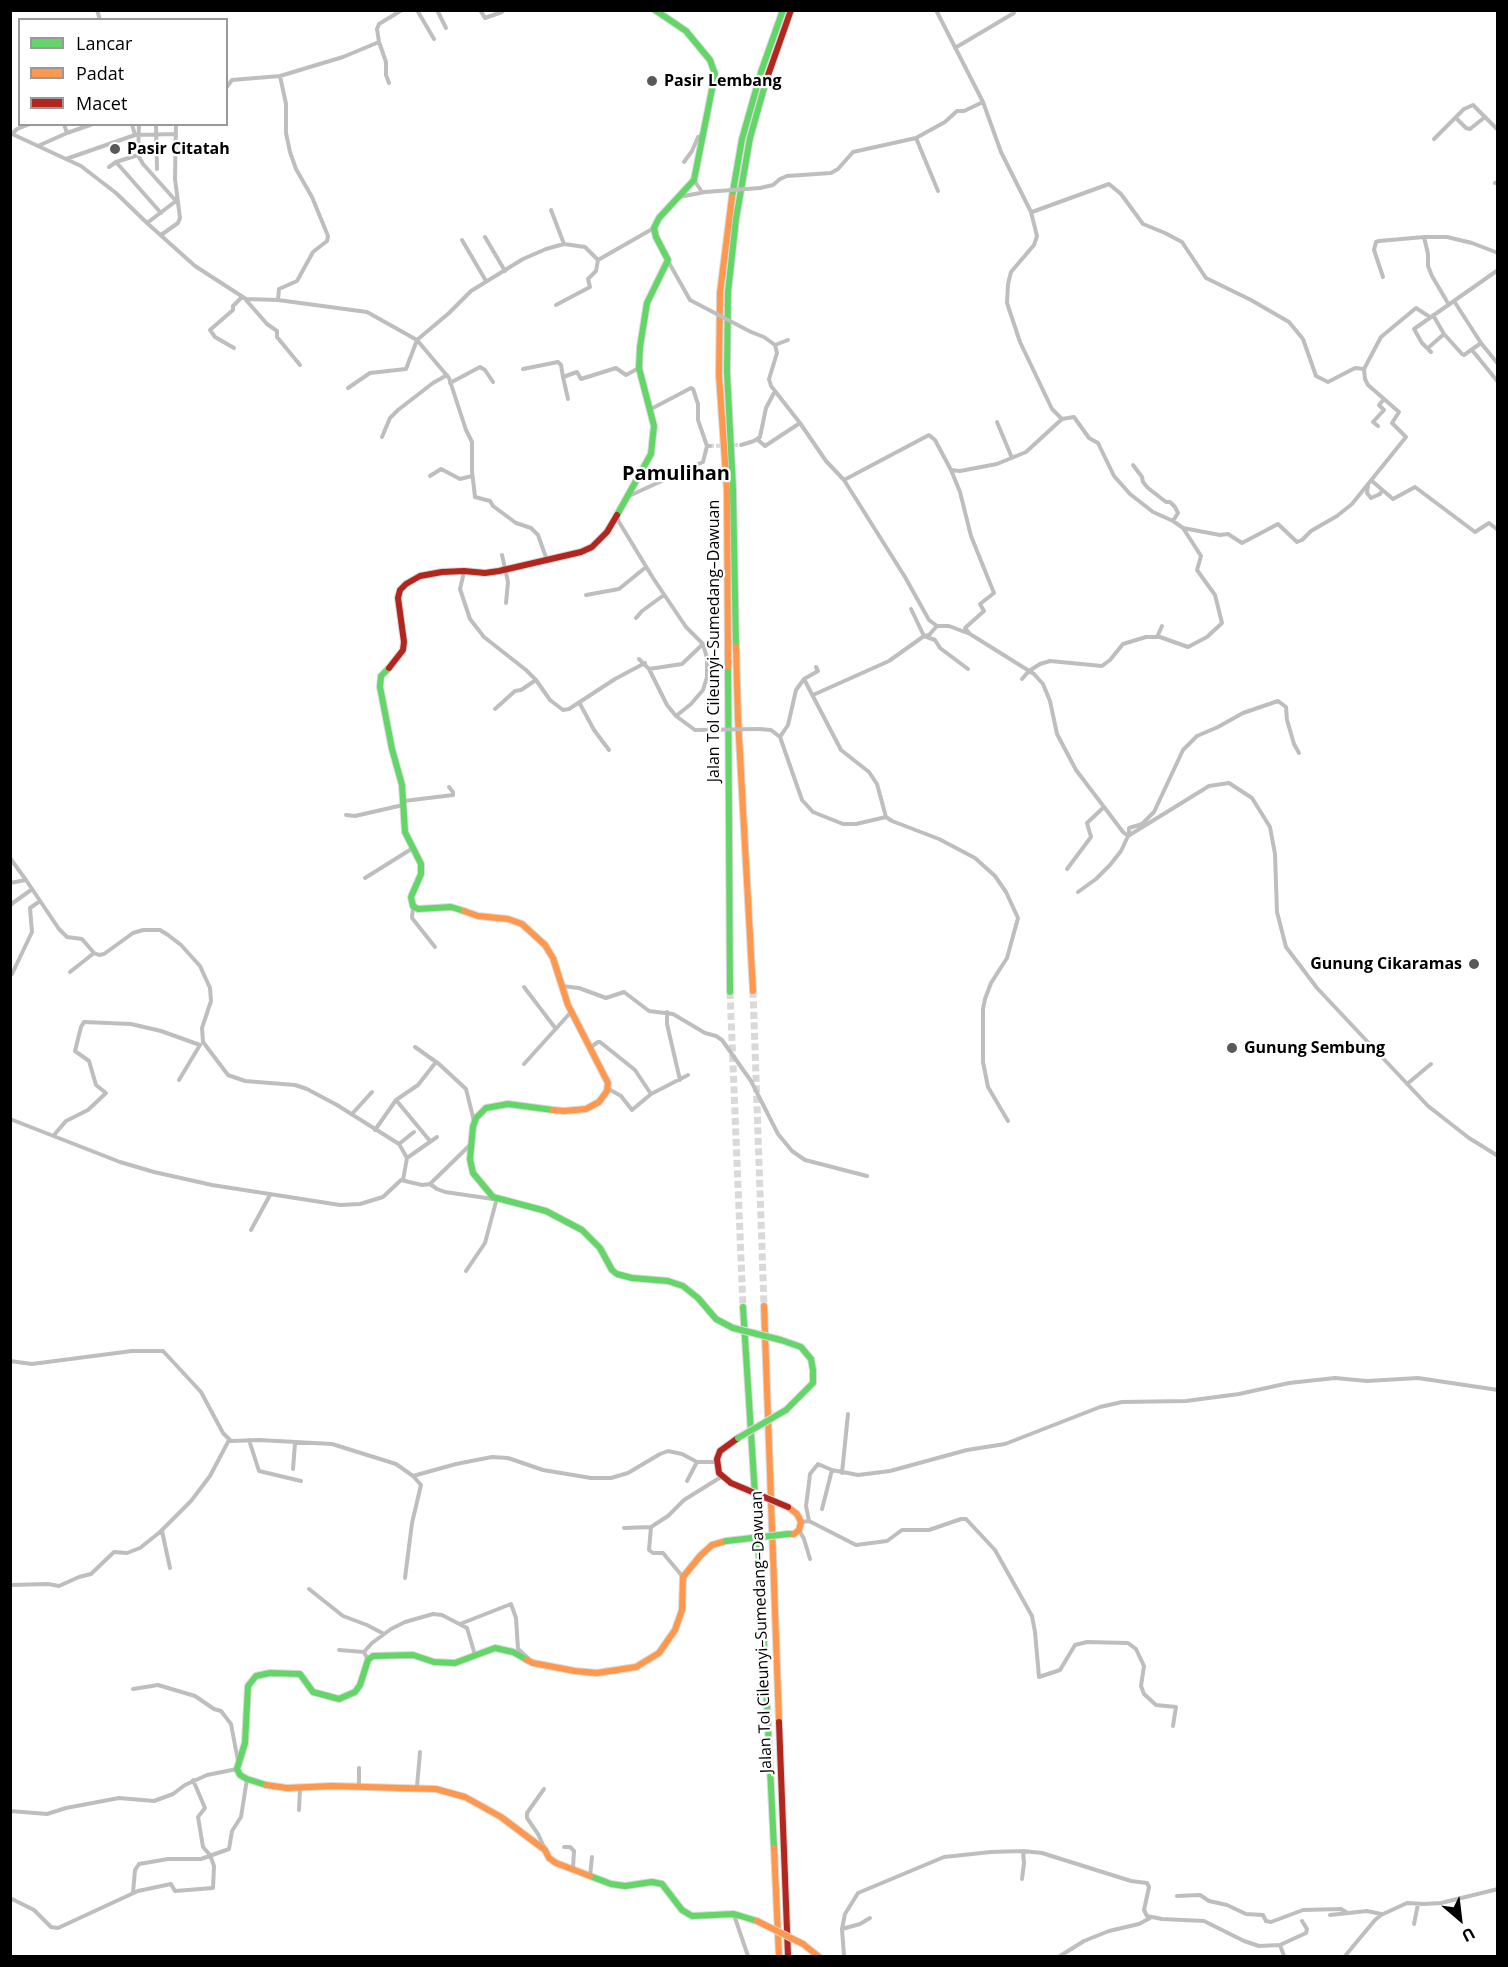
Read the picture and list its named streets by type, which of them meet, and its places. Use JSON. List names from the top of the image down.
{
  "streets": {
    "main road": ["Jalan Tol Cileunyi–Sumedang–Dawuan"]
  },
  "districts": ["Pamulihan"],
  "places": [
    "Pasir Lembang",
    "Pasir Citatah",
    "Gunung Cikaramas",
    "Gunung Sembung"
  ],
  "legend": ["Lancar", "Padat", "Macet"],
  "north": "bottom right"
}
